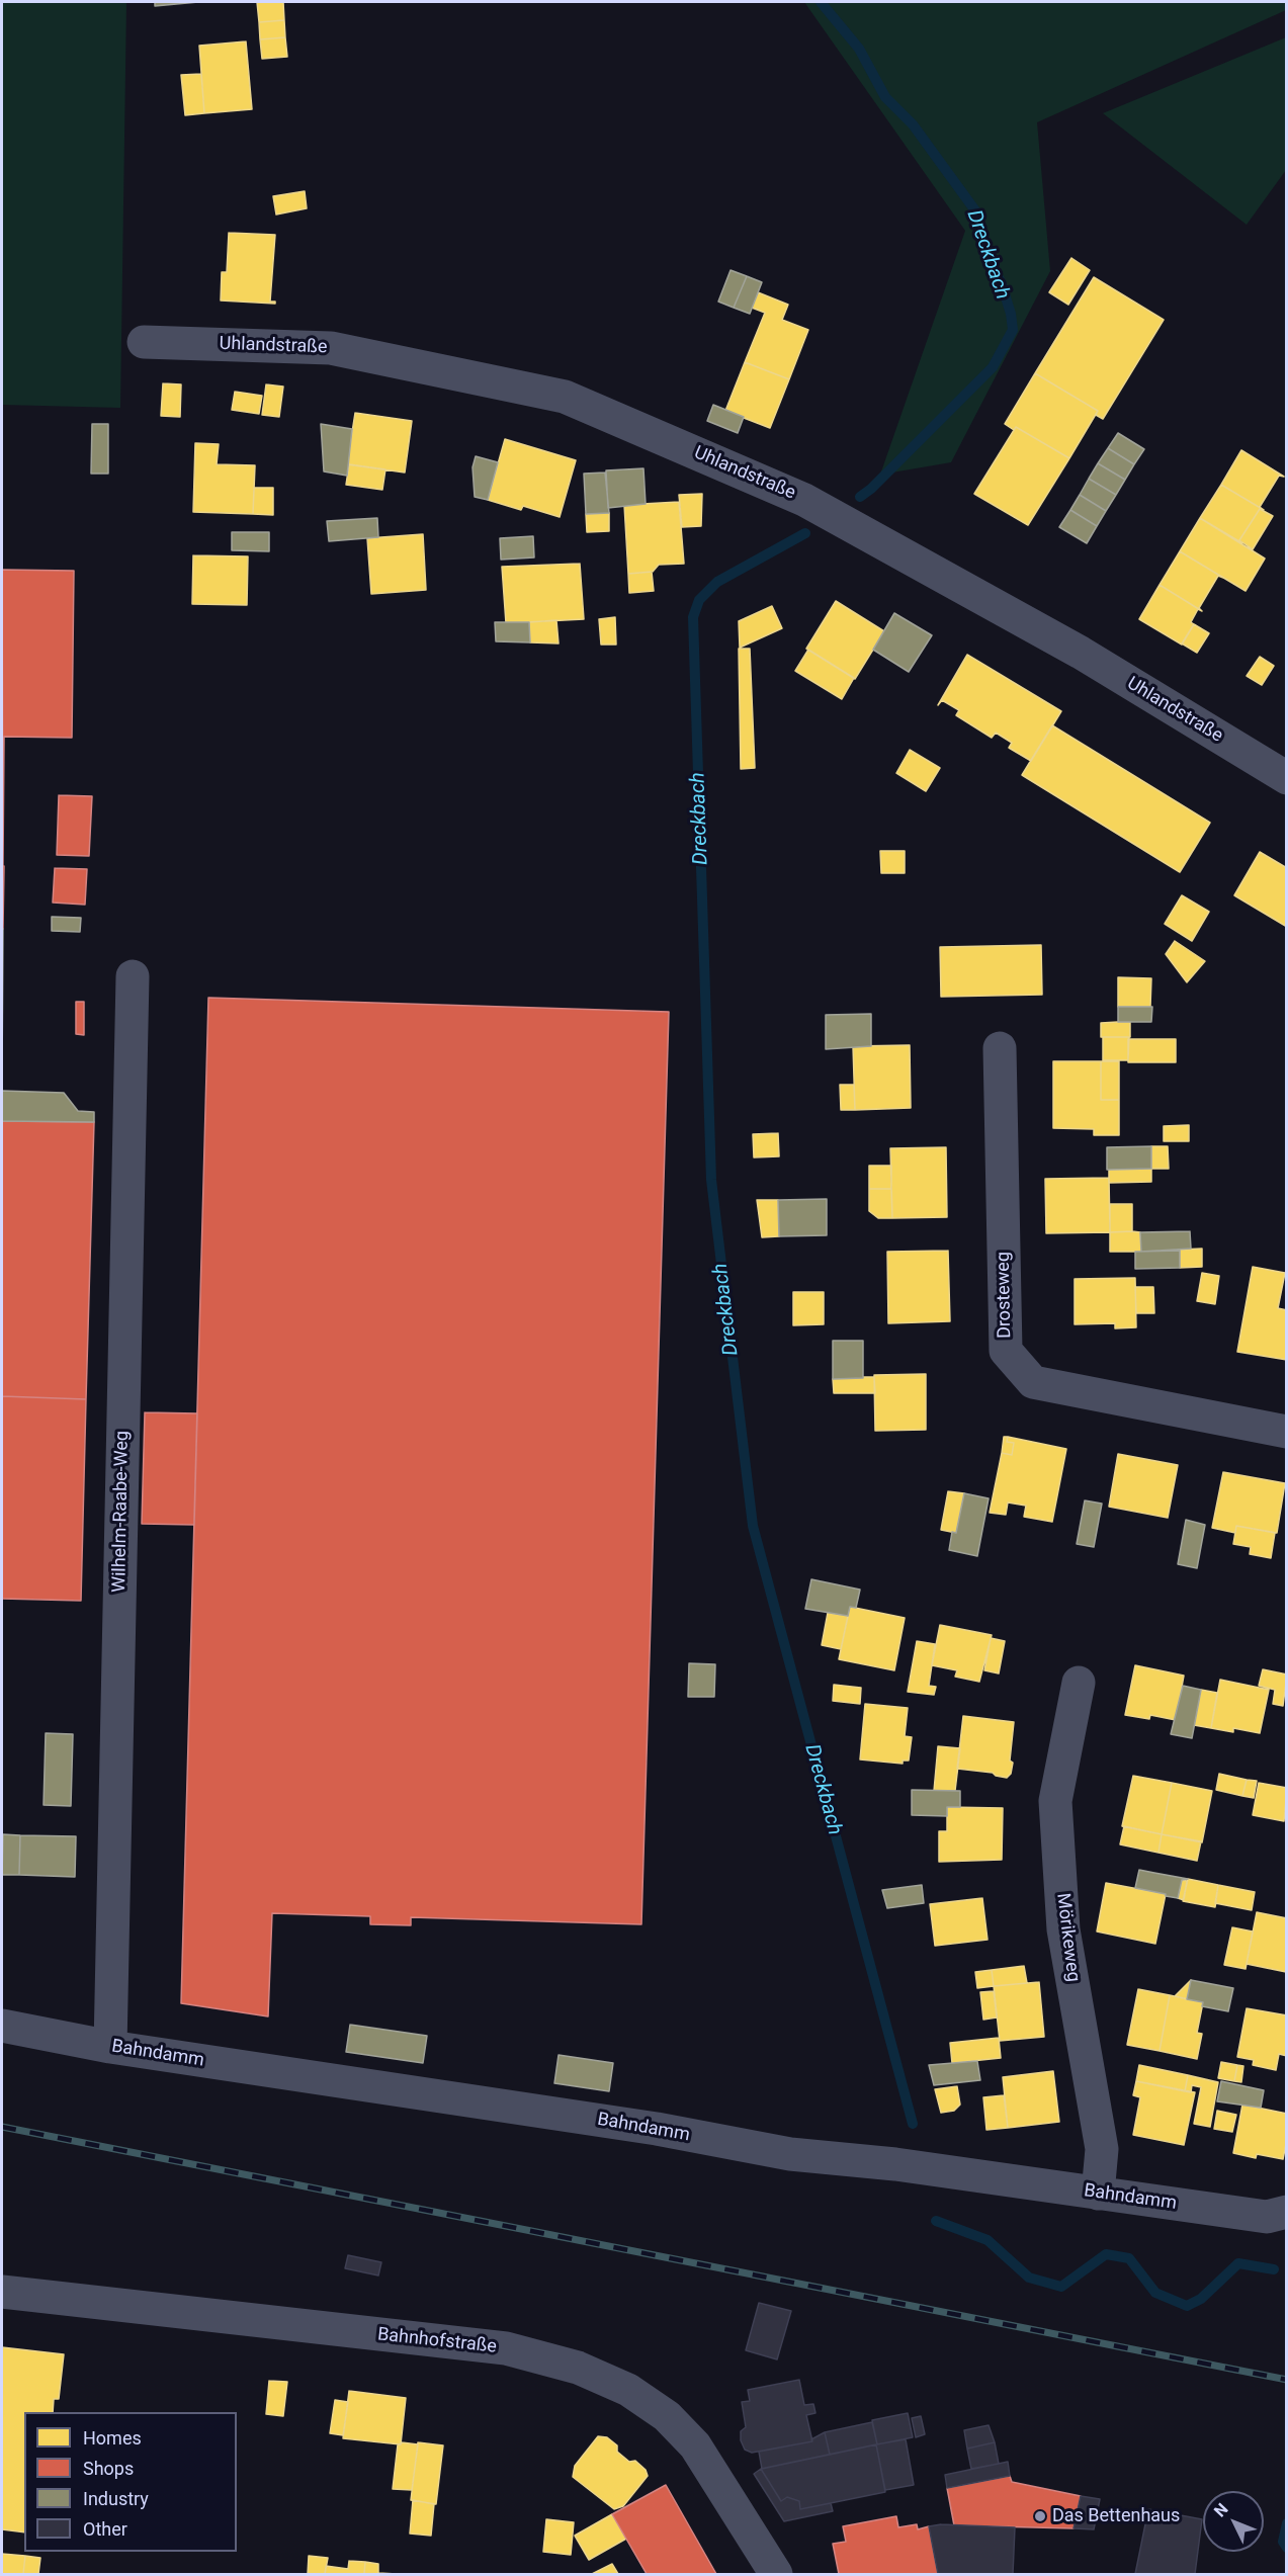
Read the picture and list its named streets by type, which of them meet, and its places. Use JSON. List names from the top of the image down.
{
  "streets": {
    "street": [
      "Uhlandstraße",
      "Drosteweg",
      "Wilhelm-Raabe-Weg",
      "Mörikeweg",
      "Bahndamm",
      "Bahnhofstraße"
    ]
  },
  "crossings": [
    ["Wilhelm-Raabe-Weg", "Bahndamm"],
    ["Mörikeweg", "Bahndamm"]
  ],
  "water": ["Dreckbach"],
  "places": ["Das Bettenhaus"],
  "legend": [
    "Homes",
    "Shops",
    "Industry",
    "Other"
  ],
  "north": "top left"
}
